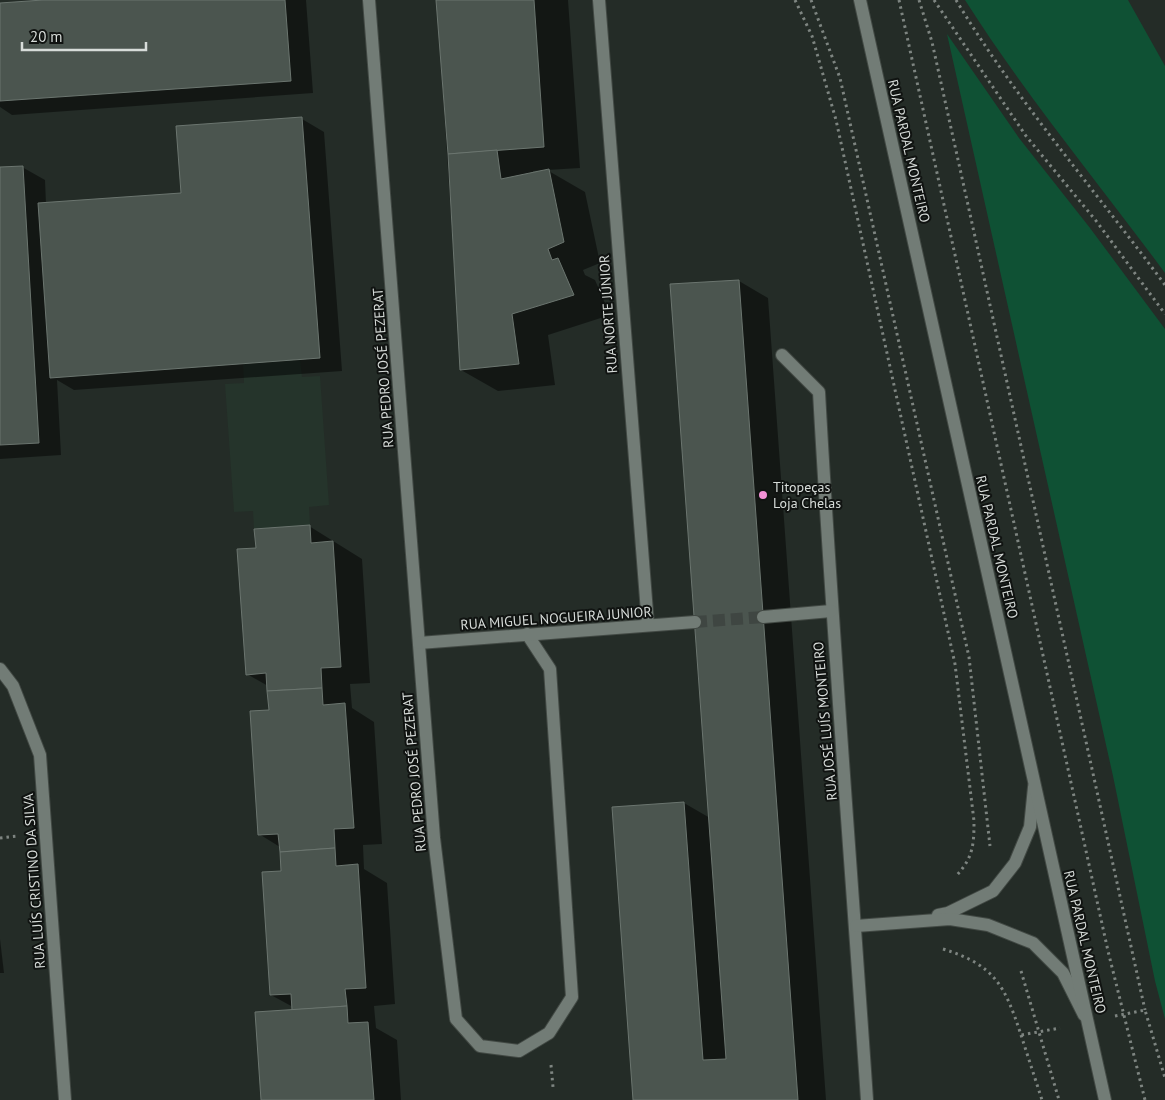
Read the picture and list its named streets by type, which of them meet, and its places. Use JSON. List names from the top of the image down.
{
  "streets": {
    "street": [
      "RUA PARDAL MONTEIRO",
      "RUA NORTE JÚNIOR",
      "RUA PEDRO JOSÉ PEZERAT",
      "RUA MIGUEL NOGUEIRA JUNIOR",
      "RUA JOSÉ LUÍS MONTEIRO",
      "RUA LUÍS CRISTINO DA SILVA"
    ]
  },
  "crossings": [
    ["RUA NORTE JÚNIOR", "RUA MIGUEL NOGUEIRA JUNIOR"],
    ["RUA PEDRO JOSÉ PEZERAT", "RUA MIGUEL NOGUEIRA JUNIOR"]
  ],
  "places": ["Titopeças Loja Chelas"],
  "scale_bar": "20 m"
}
